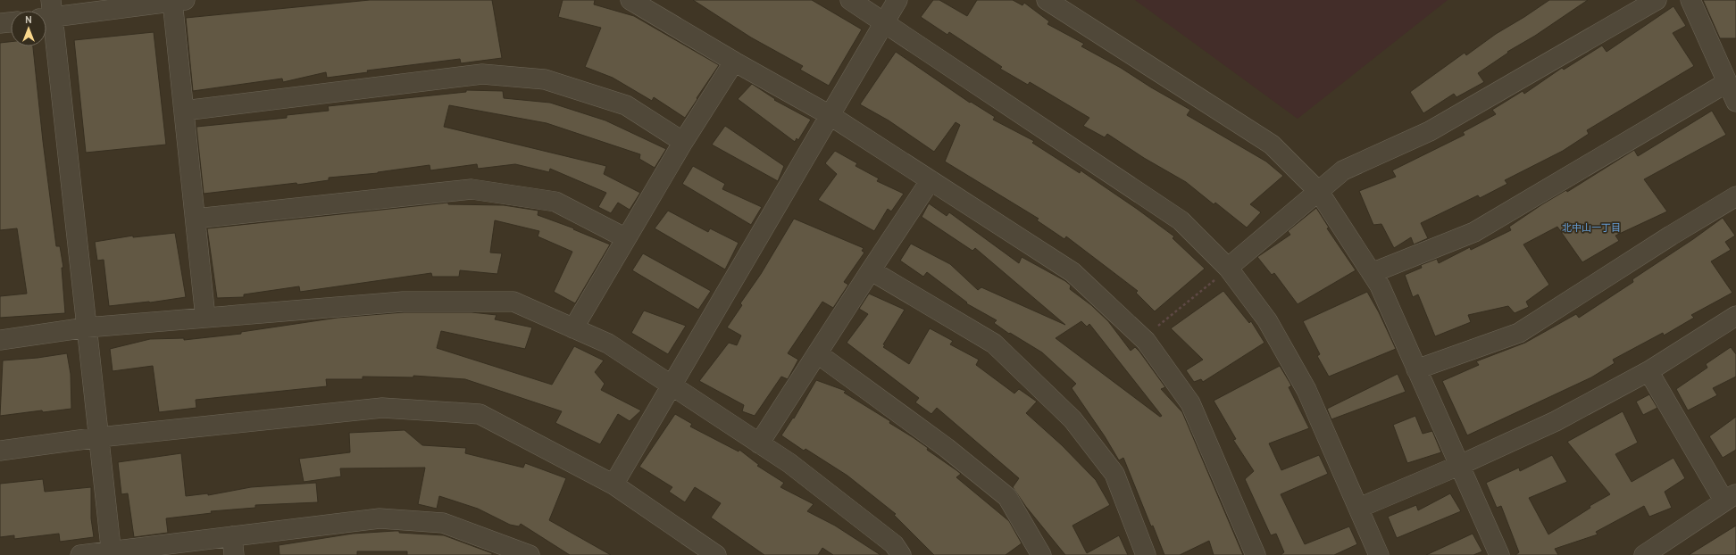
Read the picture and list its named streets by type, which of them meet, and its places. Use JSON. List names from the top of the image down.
{
  "districts": ["北中山一丁目"],
  "north": "top"
}
